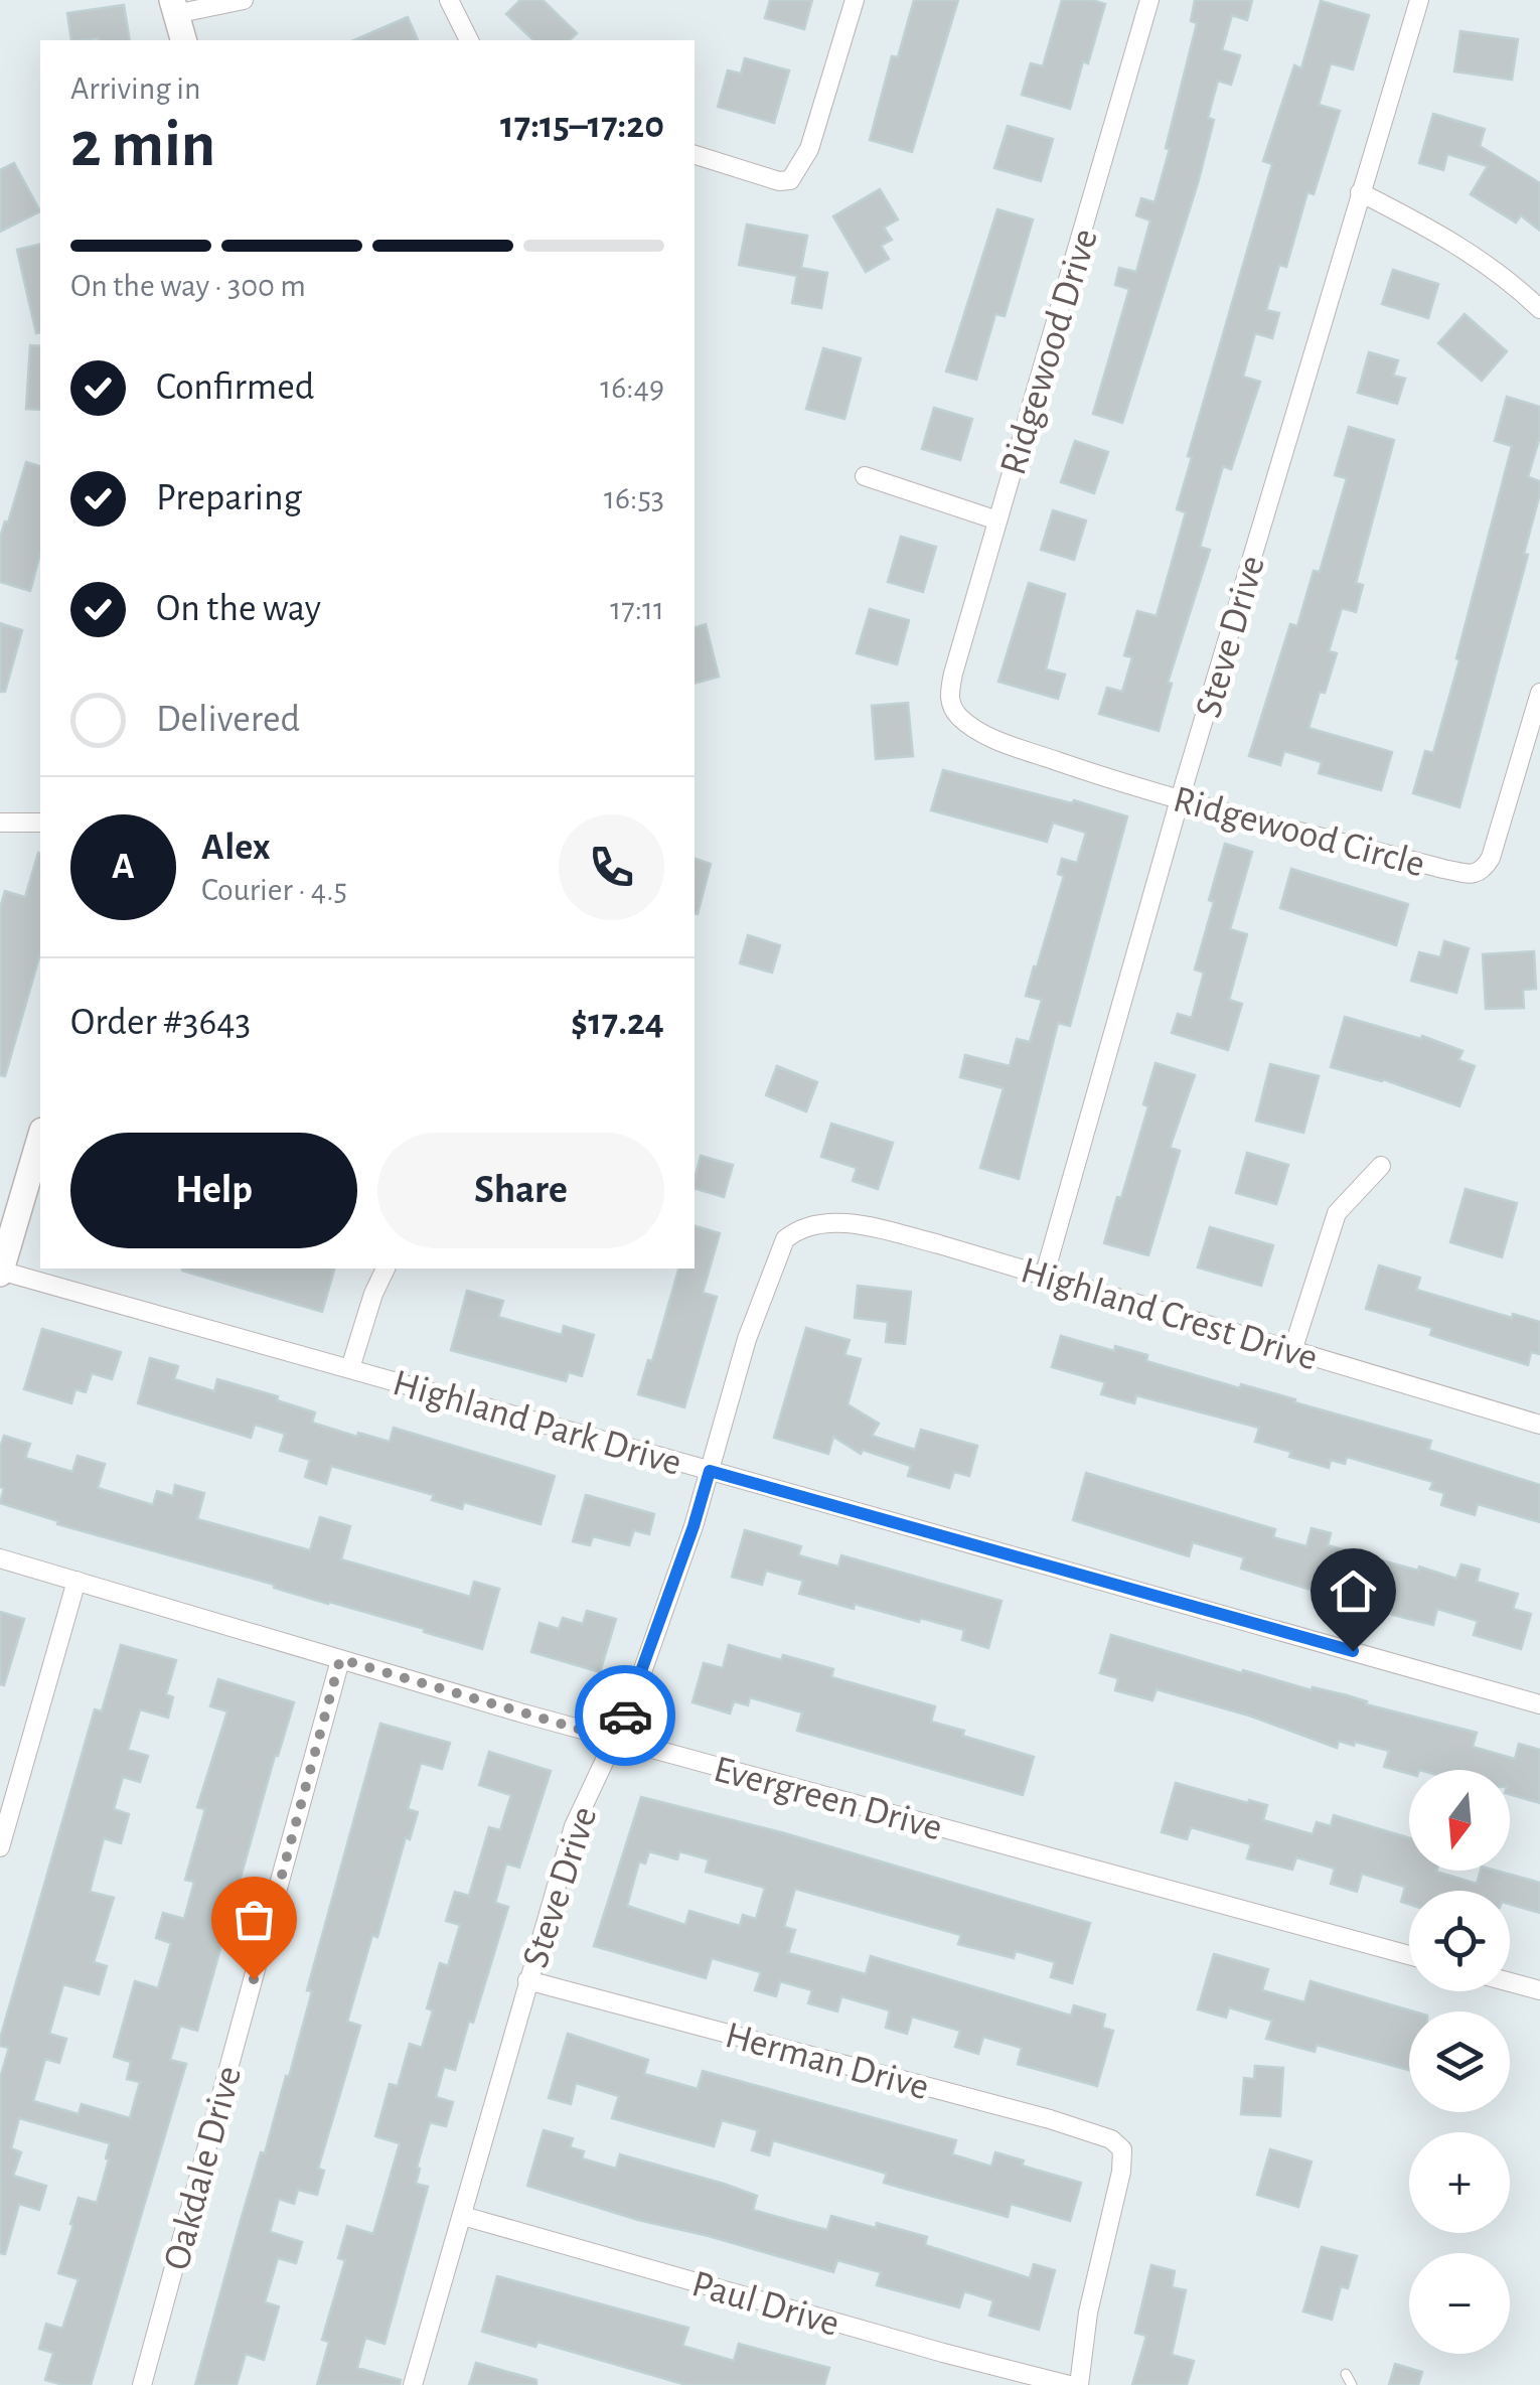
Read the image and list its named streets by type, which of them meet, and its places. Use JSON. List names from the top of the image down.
{
  "streets": {
    "street": [
      "Ridgewood Drive",
      "Steve Drive",
      "Ridgewood Circle",
      "Highland Crest Drive",
      "Highland Park Drive",
      "Evergreen Drive",
      "Herman Drive",
      "Oakdale Drive",
      "Paul Drive"
    ]
  },
  "crossings": [
    ["Ridgewood Drive", "Ridgewood Circle"],
    ["Steve Drive", "Ridgewood Circle"],
    ["Steve Drive", "Highland Crest Drive"],
    ["Steve Drive", "Highland Park Drive"],
    ["Steve Drive", "Evergreen Drive"],
    ["Steve Drive", "Herman Drive"],
    ["Steve Drive", "Paul Drive"],
    ["Evergreen Drive", "Oakdale Drive"]
  ],
  "north": "bottom",
  "page": {
    "heading": ["2 min", "Arriving in", "17:15–17:20"],
    "panel": [
      "Alex",
      "Courier · 4.5",
      "Order #3643",
      "$17.24"
    ],
    "bar": "On the way · 300 m",
    "list": [
      ["Confirmed", "16:49"],
      ["Preparing", "16:53"],
      ["On the way", "17:11"],
      "Delivered"
    ],
    "round": "A",
    "buttons": ["Help", "Share"],
    "map_buttons": ["+", "−"]
  }
}
